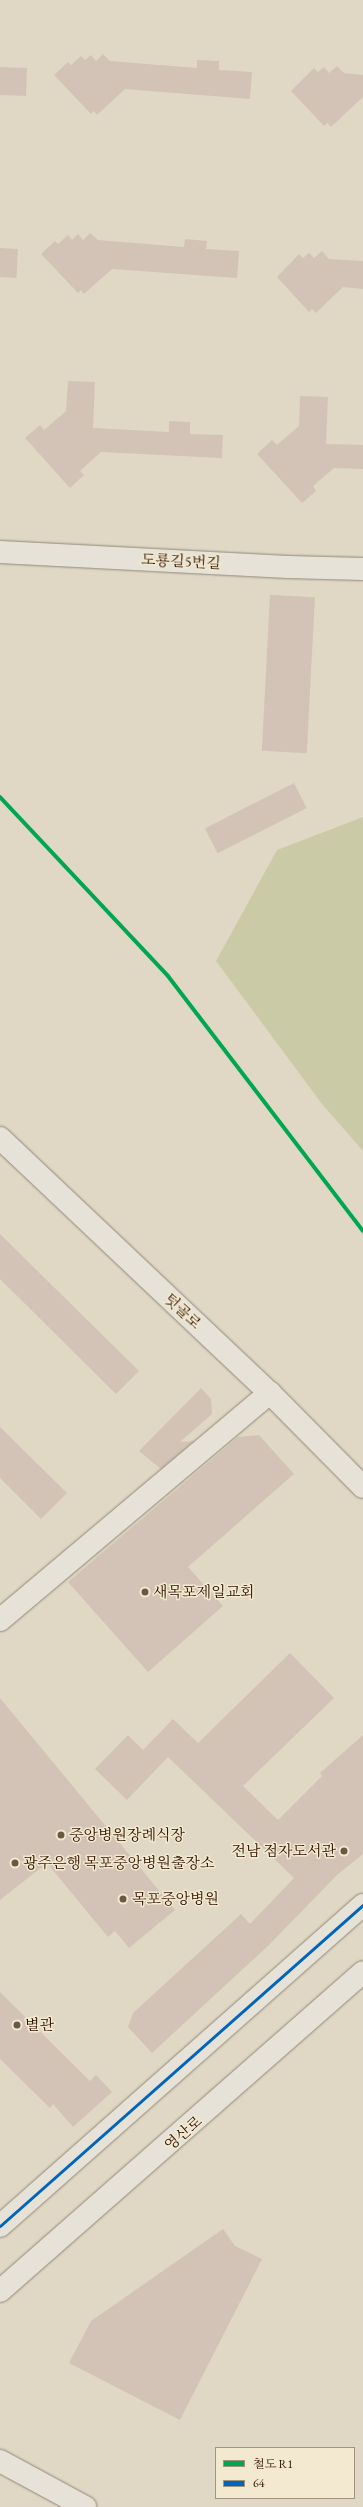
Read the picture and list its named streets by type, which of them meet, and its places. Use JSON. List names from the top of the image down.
{
  "streets": {
    "street": ["도룡길5번길", "텃골로", "영산로"]
  },
  "places": [
    "새목포제일교회",
    "중앙병원장례식장",
    "전남 점자도서관",
    "광주은행 목포중앙병원출장소",
    "목포중앙병원",
    "별관"
  ],
  "lines": ["rail line R1", "transit line 64"],
  "legend": ["철도 R1", "64"]
}
